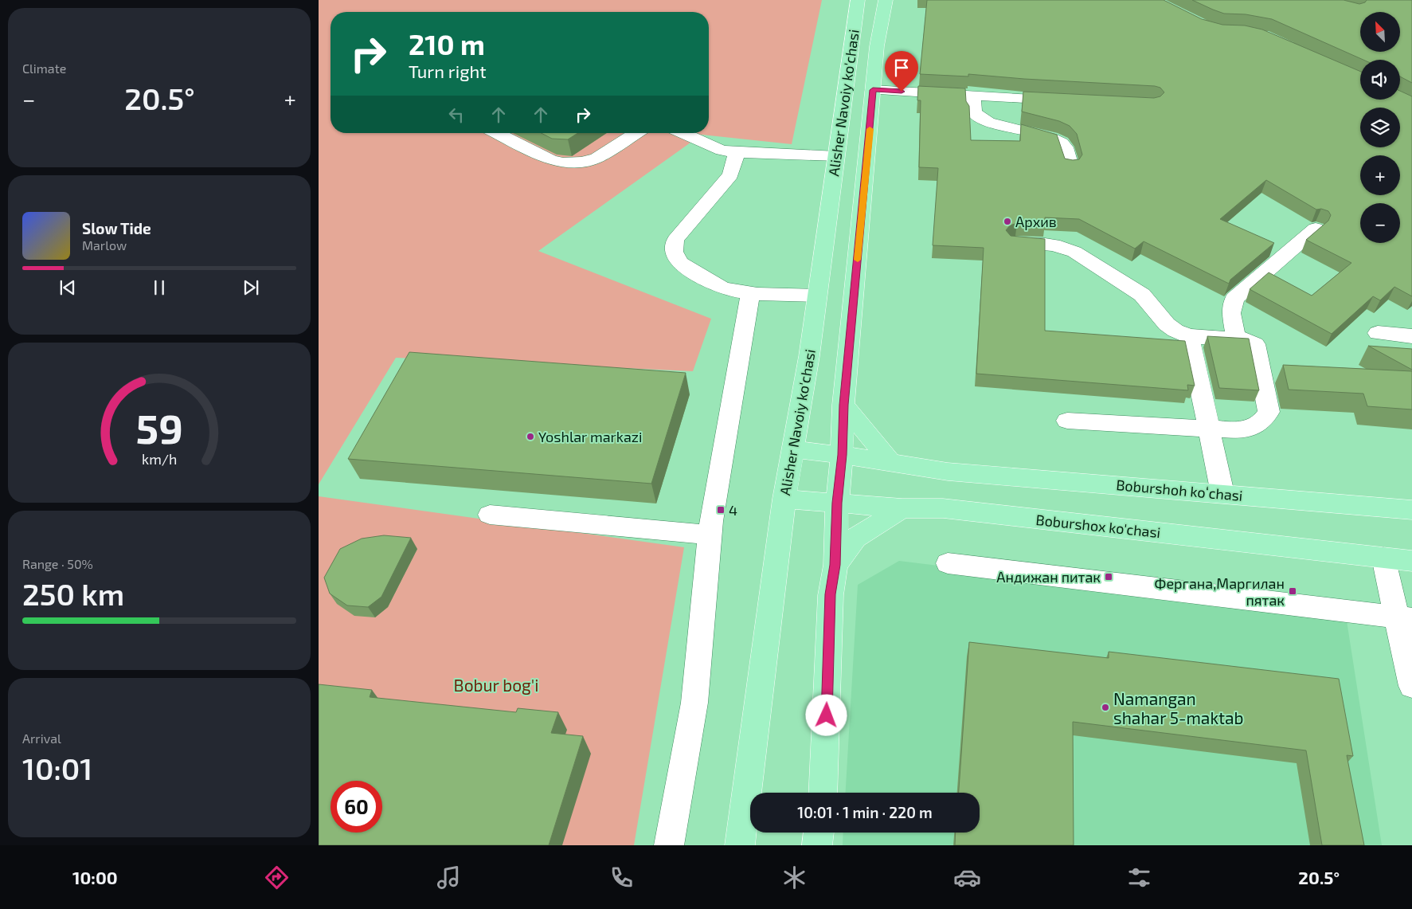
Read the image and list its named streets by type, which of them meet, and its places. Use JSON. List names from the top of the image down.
{
  "streets": {
    "main road": ["Alisher Navoiy ko'chasi", "Boburshoh koʻchasi", "Boburshox ko'chasi"]
  },
  "crossings": [
    ["Alisher Navoiy ko'chasi", "Boburshox ko'chasi"]
  ],
  "parks": ["Bobur bog'i"],
  "places": {
    "other": ["Архив", "Yoshlar markazi", "Namangan shahar 5-maktab"],
    "transit": ["4", "Андижан питак", "Фергана,Маргилан пятак"]
  },
  "north": "top left",
  "page": {
    "tile": [
      "Climate",
      ["Range · 50%", "250 km"],
      ["Arrival", "10:01"]
    ],
    "map_buttons": ["+", "−"],
    "turn": ["210 m", "Turn right"],
    "heat": ["−", "20.5°", "+"],
    "song": ["Slow Tide", "Marlow"],
    "limit": "60",
    "trip": "10:01 · 1 min · 220 m",
    "tabs": ["10:00", "20.5°"],
    "gauge": ["59", "km/h"]
  }
}
